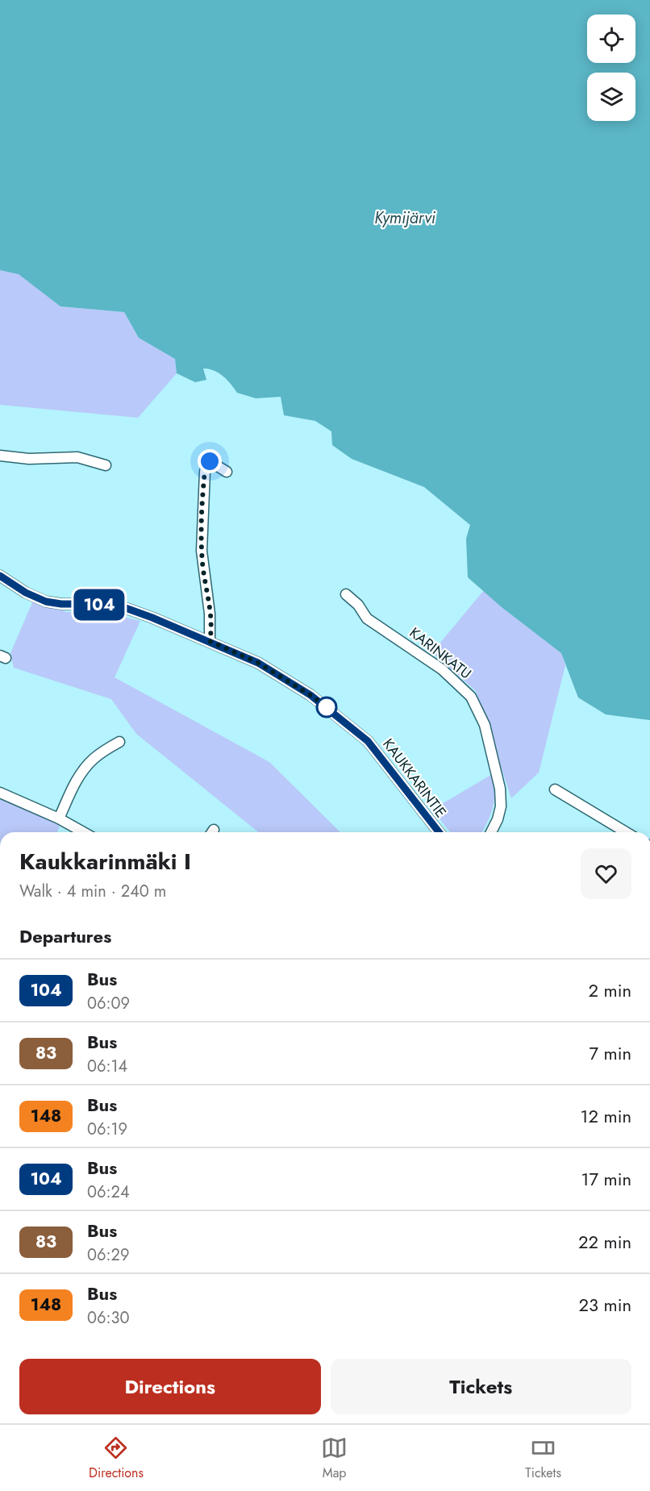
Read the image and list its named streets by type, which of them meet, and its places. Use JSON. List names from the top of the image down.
{
  "streets": {
    "street": ["KARINKATU", "KAUKKARINTIE"]
  },
  "water": ["Kymijärvi"],
  "lines": ["bus line 104"],
  "page": {
    "on_map": "104",
    "heading": [
      ["Kaukkarinmäki I", "Walk · 4 min · 240 m"],
      "Departures"
    ],
    "list": [
      {
        "mark": "104",
        "name": "Bus",
        "note": "06:09",
        "value": "2 min"
      },
      {
        "mark": "83",
        "name": "Bus",
        "note": "06:14",
        "value": "7 min"
      },
      {
        "mark": "148",
        "name": "Bus",
        "note": "06:19",
        "value": "12 min"
      },
      {
        "mark": "104",
        "name": "Bus",
        "note": "06:24",
        "value": "17 min"
      },
      {
        "mark": "83",
        "name": "Bus",
        "note": "06:29",
        "value": "22 min"
      },
      {
        "mark": "148",
        "name": "Bus",
        "note": "06:30",
        "value": "23 min"
      }
    ],
    "buttons": ["Directions", "Tickets"],
    "tabs": ["Directions", "Map", "Tickets"]
  }
}
